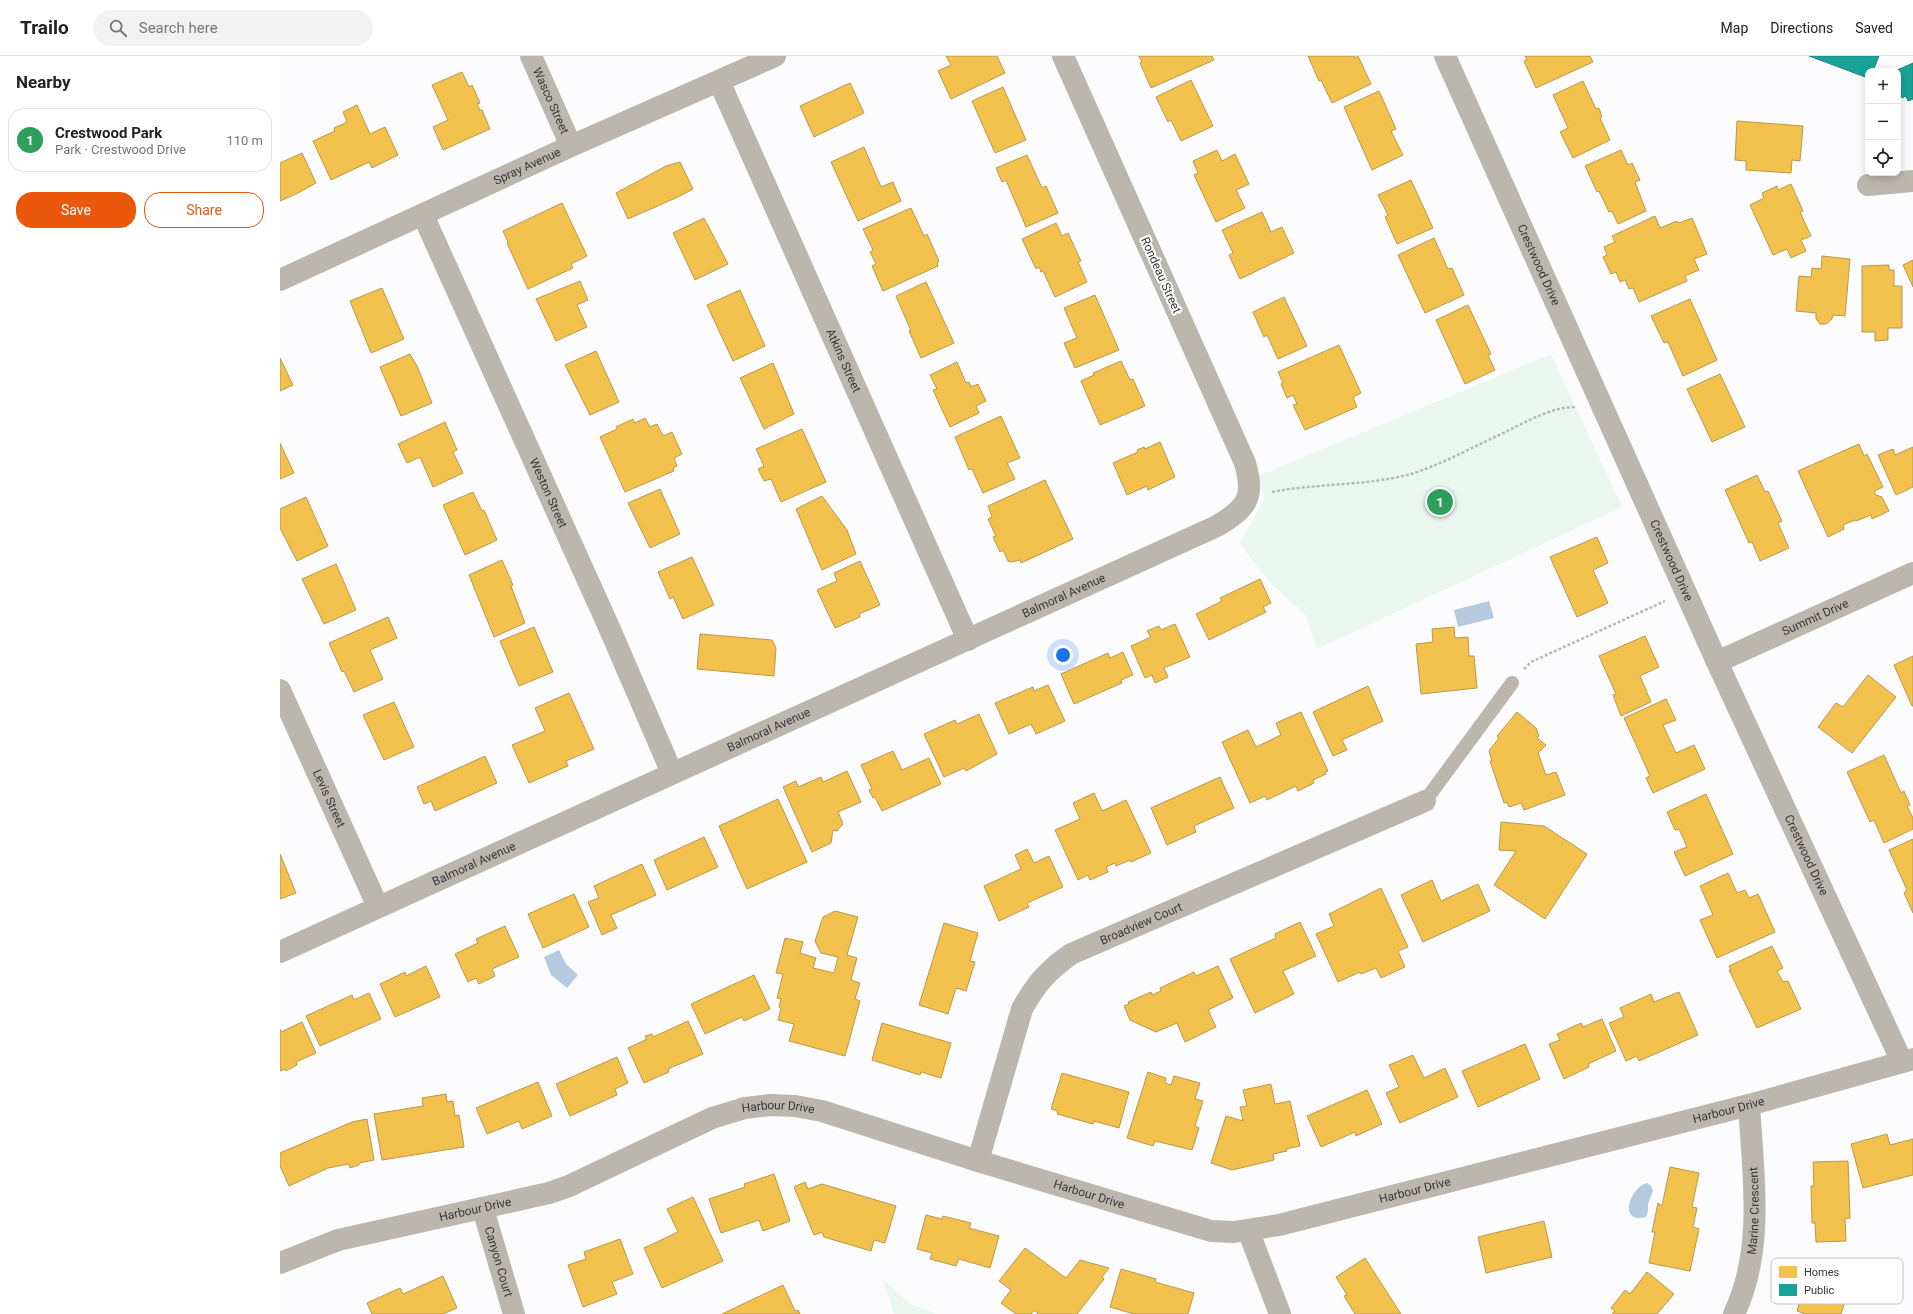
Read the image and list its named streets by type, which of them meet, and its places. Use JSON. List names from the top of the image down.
{
  "streets": {
    "street": [
      "Wasco Street",
      "Spray Avenue",
      "Crestwood Drive",
      "Rondeau Street",
      "Atkins Street",
      "Weston Street",
      "Balmoral Avenue",
      "Summit Drive",
      "Levis Street",
      "Broadview Court",
      "Harbour Drive",
      "Marine Crescent",
      "Canyon Court"
    ]
  },
  "crossings": [
    ["Wasco Street", "Spray Avenue"],
    ["Spray Avenue", "Atkins Street"],
    ["Spray Avenue", "Weston Street"],
    ["Crestwood Drive", "Summit Drive"],
    ["Crestwood Drive", "Harbour Drive"],
    ["Rondeau Street", "Balmoral Avenue"],
    ["Atkins Street", "Balmoral Avenue"],
    ["Weston Street", "Balmoral Avenue"],
    ["Balmoral Avenue", "Levis Street"],
    ["Broadview Court", "Harbour Drive"],
    ["Harbour Drive", "Marine Crescent"],
    ["Harbour Drive", "Canyon Court"]
  ],
  "legend": ["Homes", "Public"],
  "page": {
    "header": "Trailo",
    "search": "Search here",
    "nav": ["Map", "Directions", "Saved"],
    "heading": "Nearby",
    "map_buttons": ["+", "−"],
    "list": [
      {
        "mark": "1",
        "name": "Crestwood Park",
        "note": "Park · Crestwood Drive",
        "value": "110 m"
      }
    ],
    "buttons": ["Save", "Share"],
    "pins": "1"
  }
}
